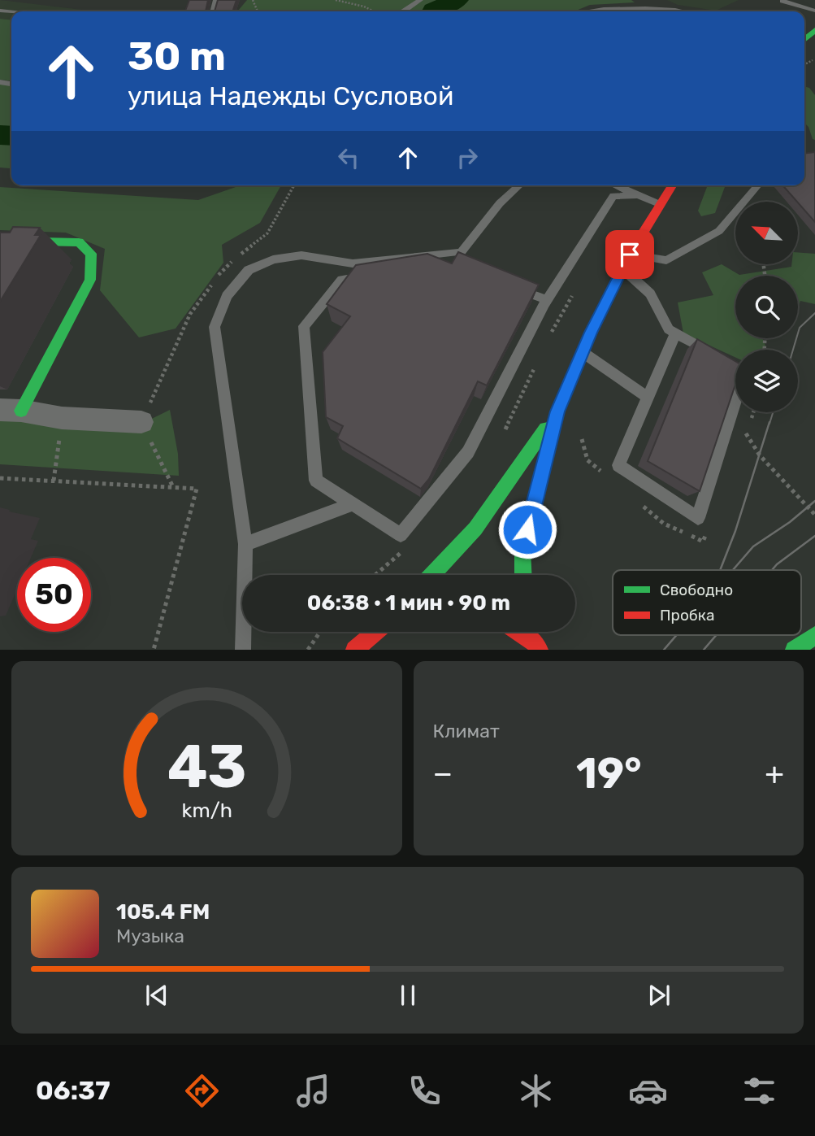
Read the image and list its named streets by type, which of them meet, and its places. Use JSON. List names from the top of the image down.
{
  "legend": ["Свободно", "Пробка"],
  "north": "top left",
  "page": {
    "turn": ["30 m", "улица Надежды Сусловой"],
    "limit": "50",
    "trip": "06:38 · 1 мин · 90 m",
    "tile": "Климат",
    "heat": ["−", "19°", "+"],
    "song": ["105.4 FM", "Музыка"],
    "tabs": "06:37",
    "gauge": ["43", "km/h"]
  }
}
